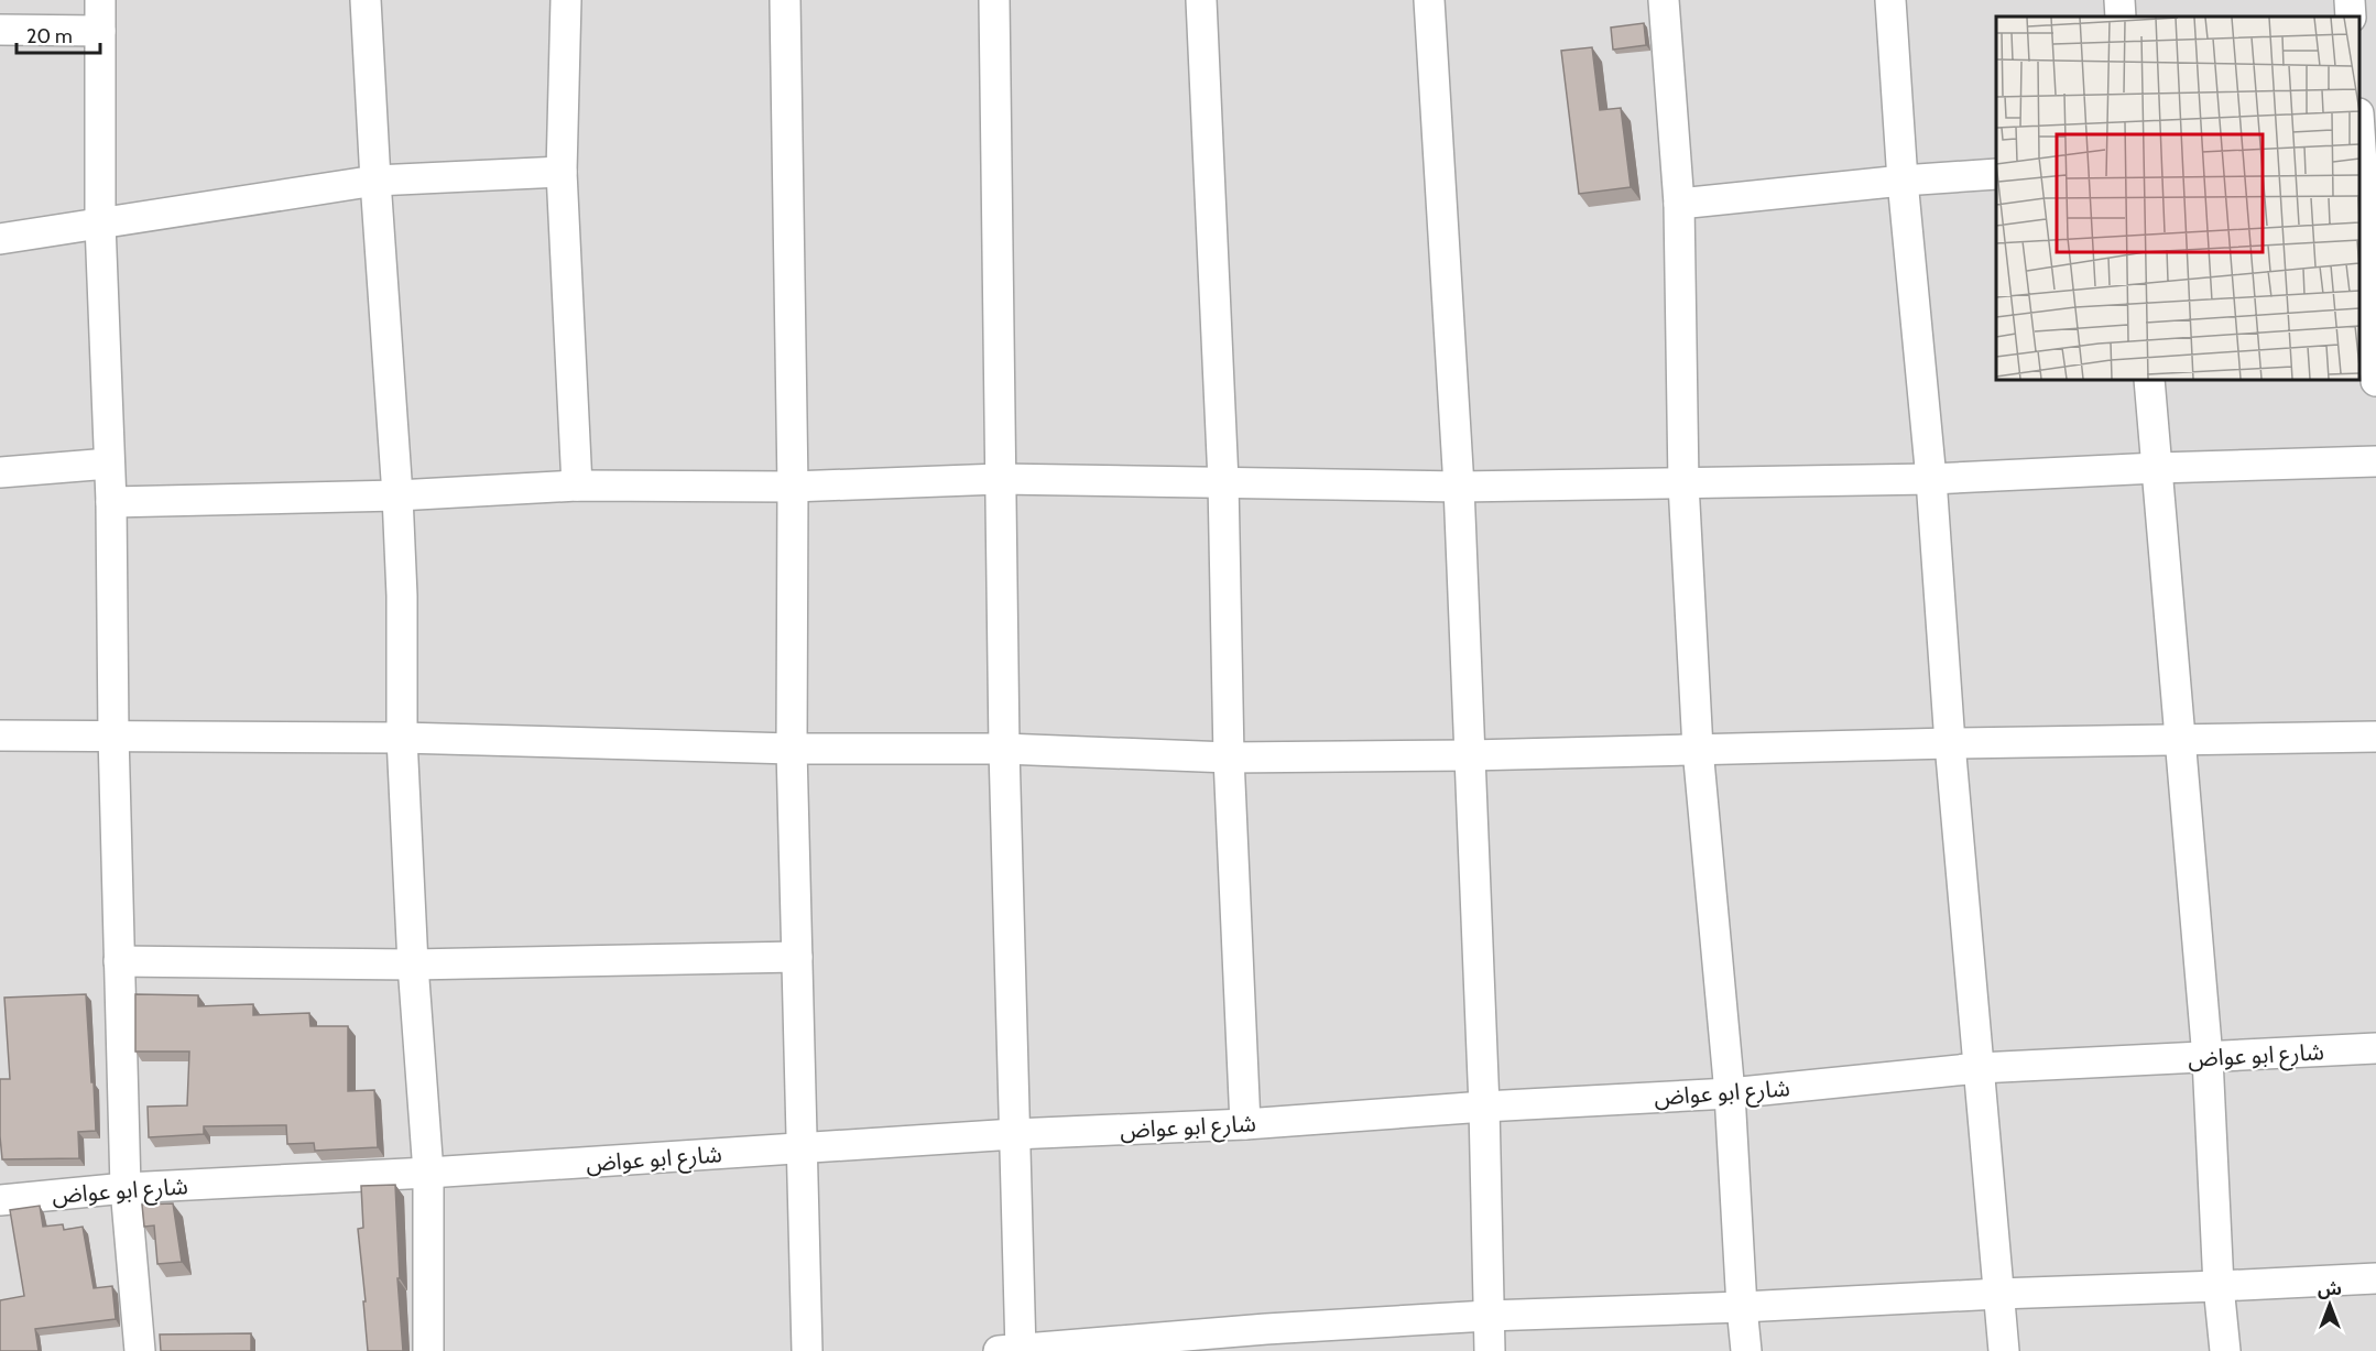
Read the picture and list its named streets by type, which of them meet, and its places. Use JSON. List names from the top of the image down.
{
  "streets": {
    "street": ["شارع ابو عواض"]
  },
  "scale_bar": "20 m",
  "north": "top"
}
